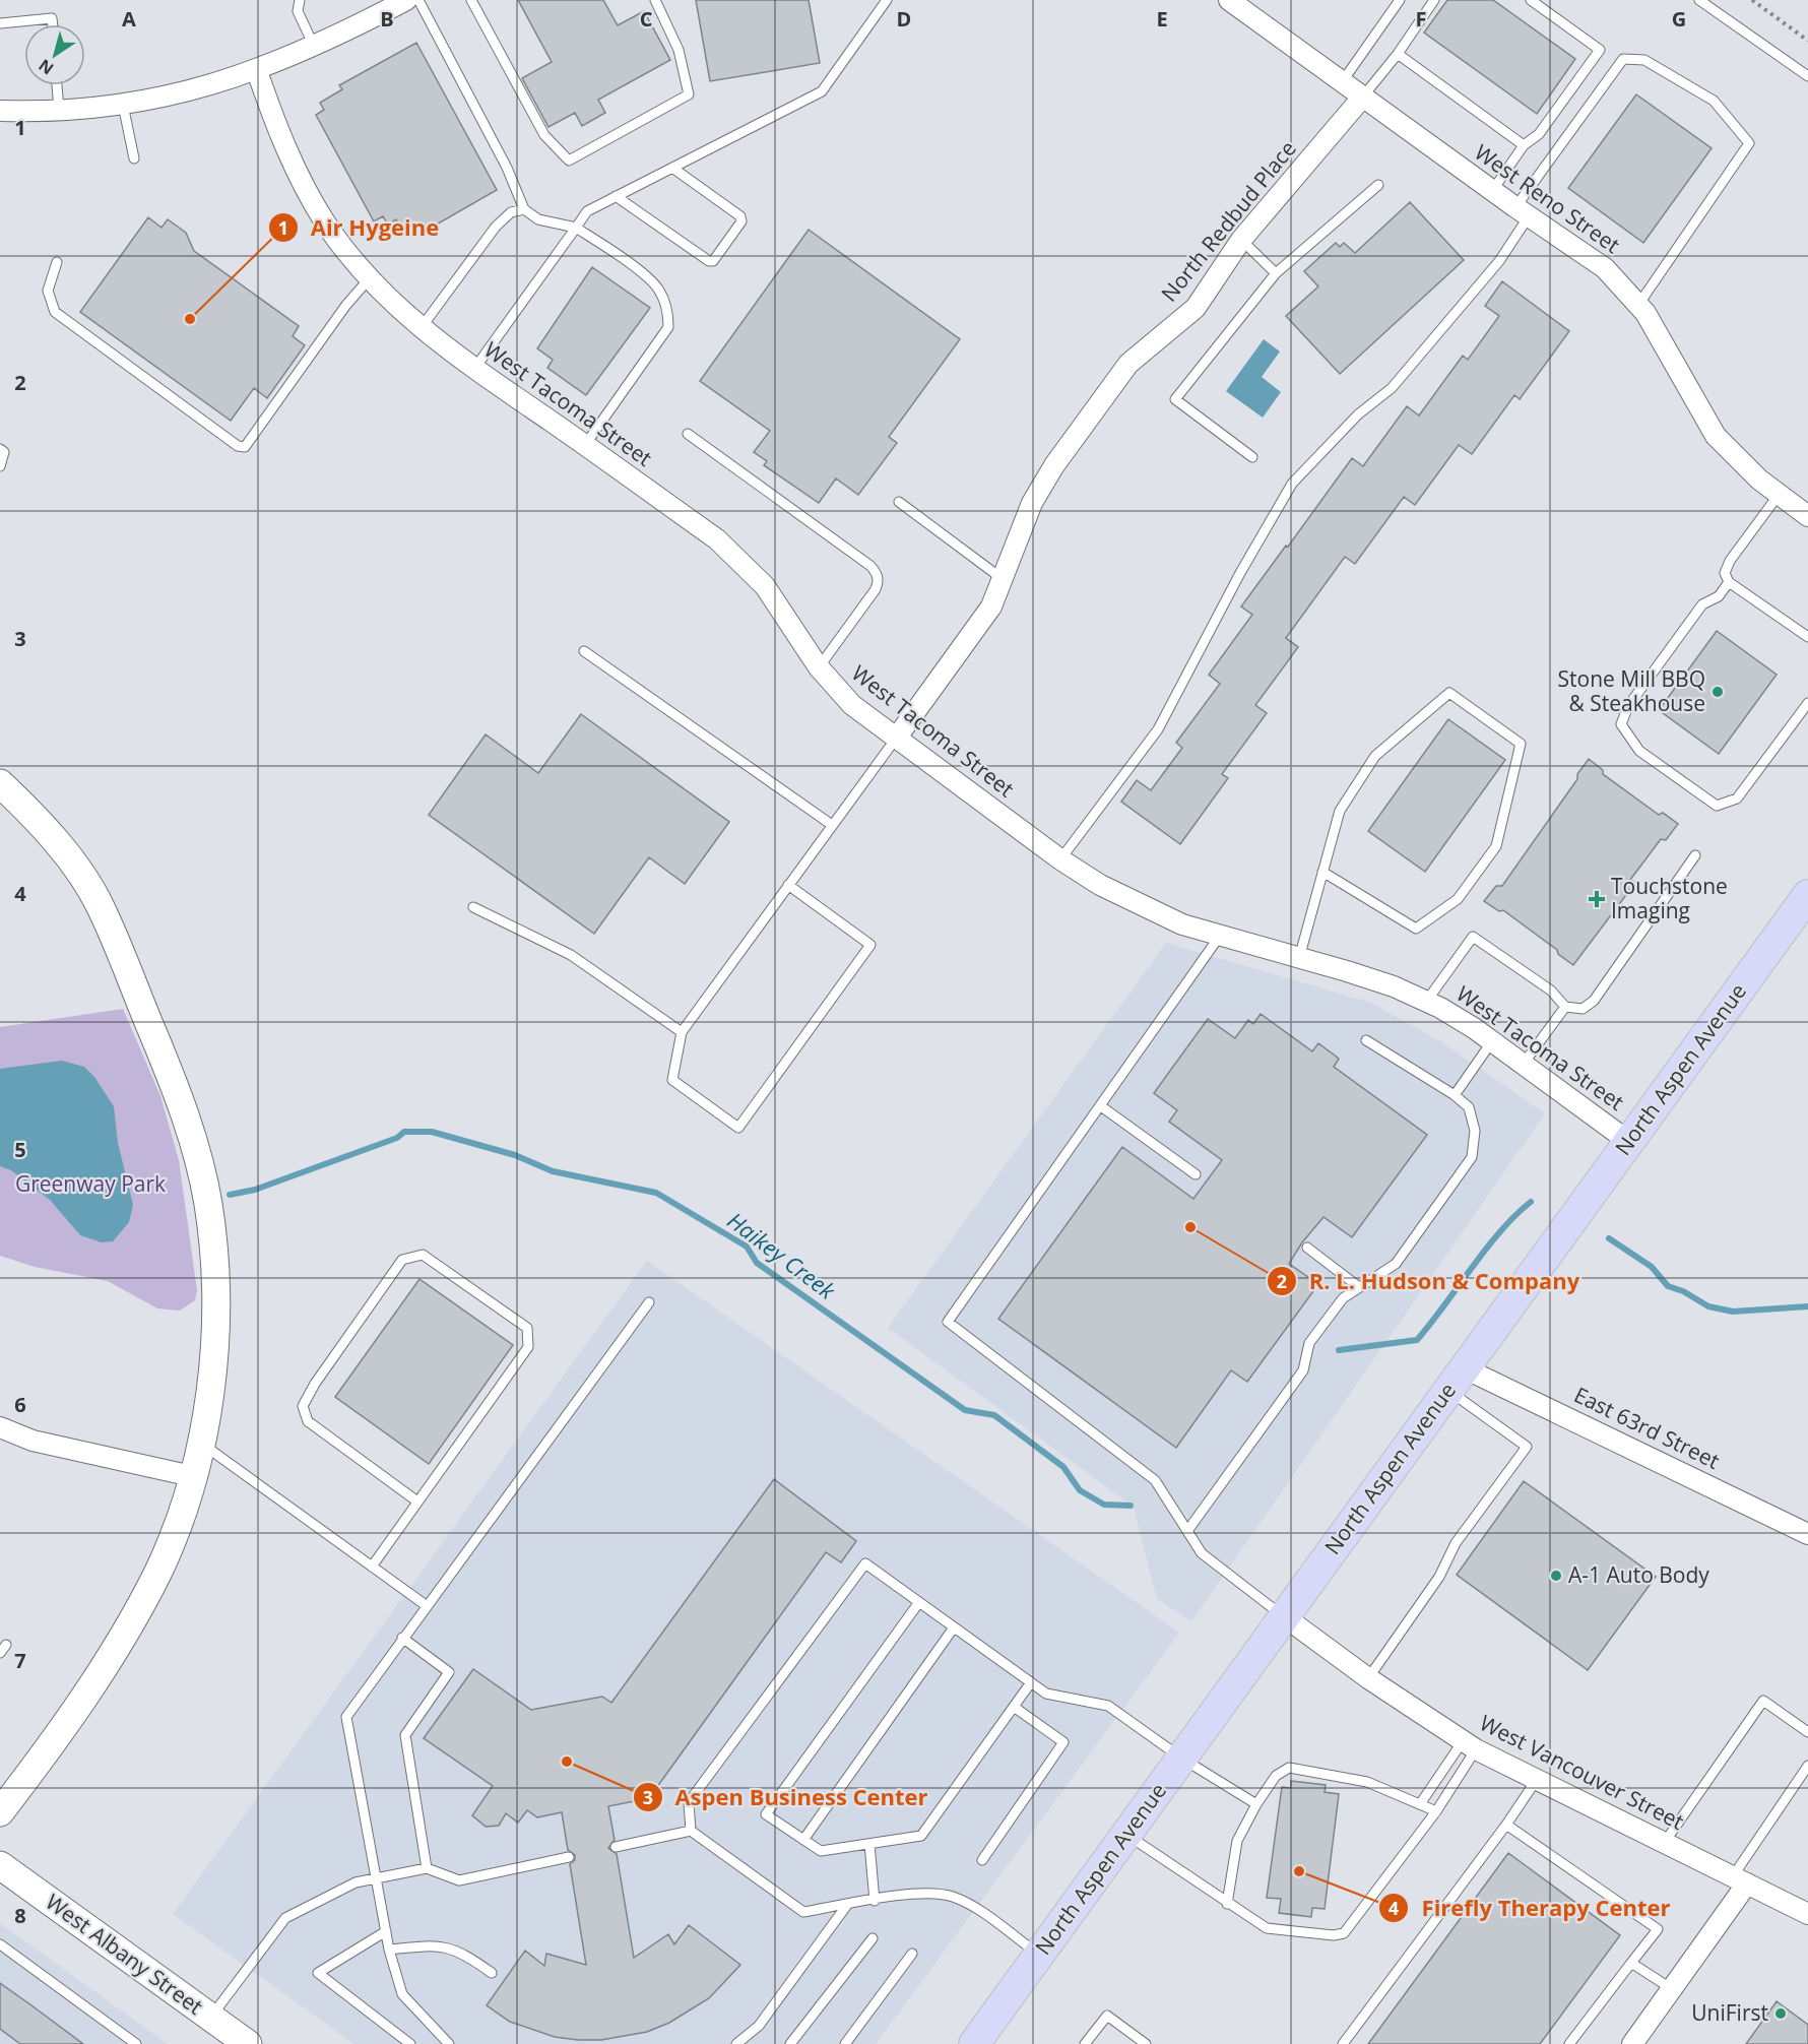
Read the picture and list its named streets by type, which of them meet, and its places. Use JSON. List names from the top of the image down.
{
  "streets": {
    "main road": ["North Aspen Avenue"],
    "street": [
      "West Reno Street",
      "North Redbud Place",
      "West Tacoma Street",
      "East 63rd Street",
      "West Vancouver Street",
      "West Albany Street"
    ]
  },
  "crossings": [
    ["West Reno Street", "North Redbud Place"],
    ["North Redbud Place", "West Tacoma Street"],
    ["West Tacoma Street", "North Aspen Avenue"],
    ["North Aspen Avenue", "East 63rd Street"],
    ["North Aspen Avenue", "West Vancouver Street"]
  ],
  "water": ["Haikey Creek"],
  "parks": ["Greenway Park"],
  "places": {
    "other": [
      "Air Hygeine",
      "Stone Mill BBQ & Steakhouse",
      "R. L. Hudson & Company",
      "A-1 Auto Body",
      "Aspen Business Center",
      "Firefly Therapy Center",
      "UniFirst"
    ],
    "health": ["Touchstone Imaging"]
  },
  "north": "bottom left",
  "grid": {
    "columns": [
      "A",
      "B",
      "C",
      "D",
      "E",
      "F",
      "G"
    ],
    "rows": [
      "1",
      "2",
      "3",
      "4",
      "5",
      "6",
      "7",
      "8"
    ]
  }
}
